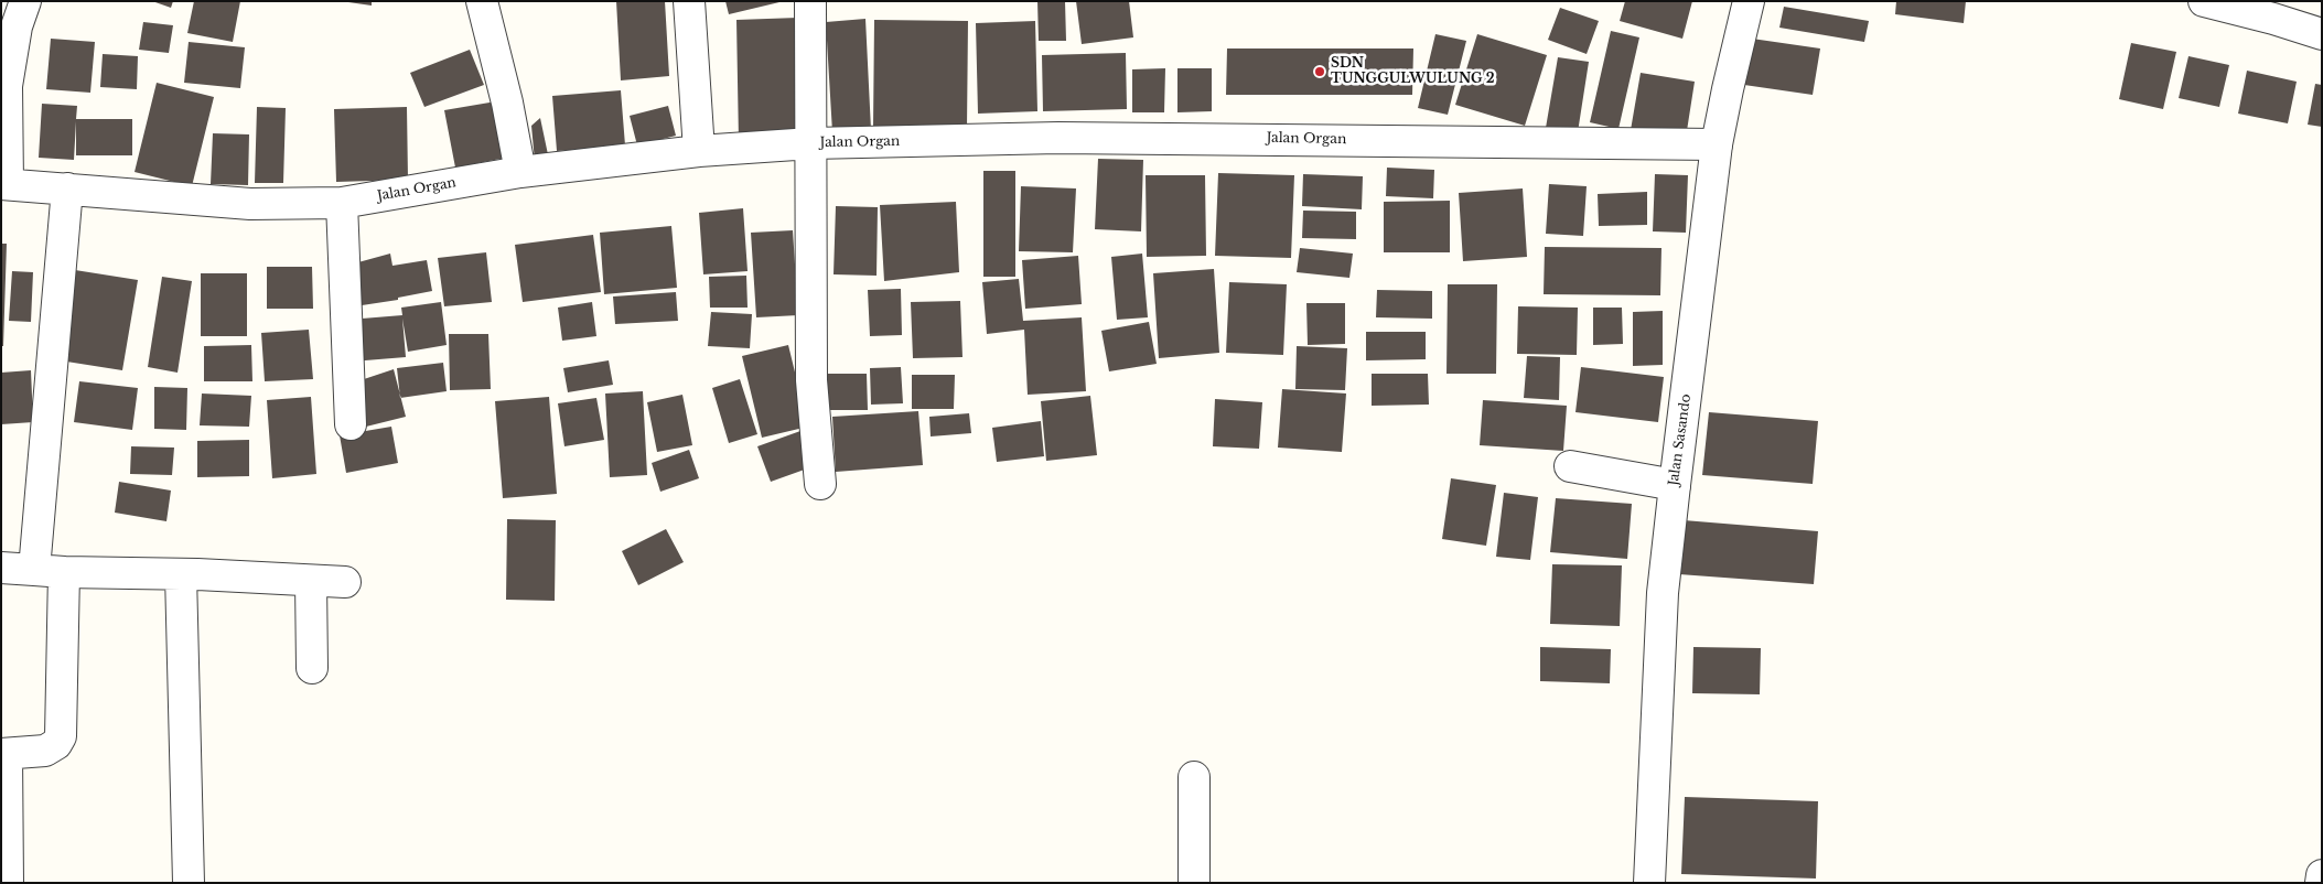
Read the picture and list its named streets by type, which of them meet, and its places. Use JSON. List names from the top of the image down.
{
  "streets": {
    "street": ["Jalan Organ", "Jalan Sasando"]
  },
  "crossings": [
    ["Jalan Organ", "Jalan Sasando"]
  ],
  "places": ["SDN TUNGGULWULUNG 2"]
}
